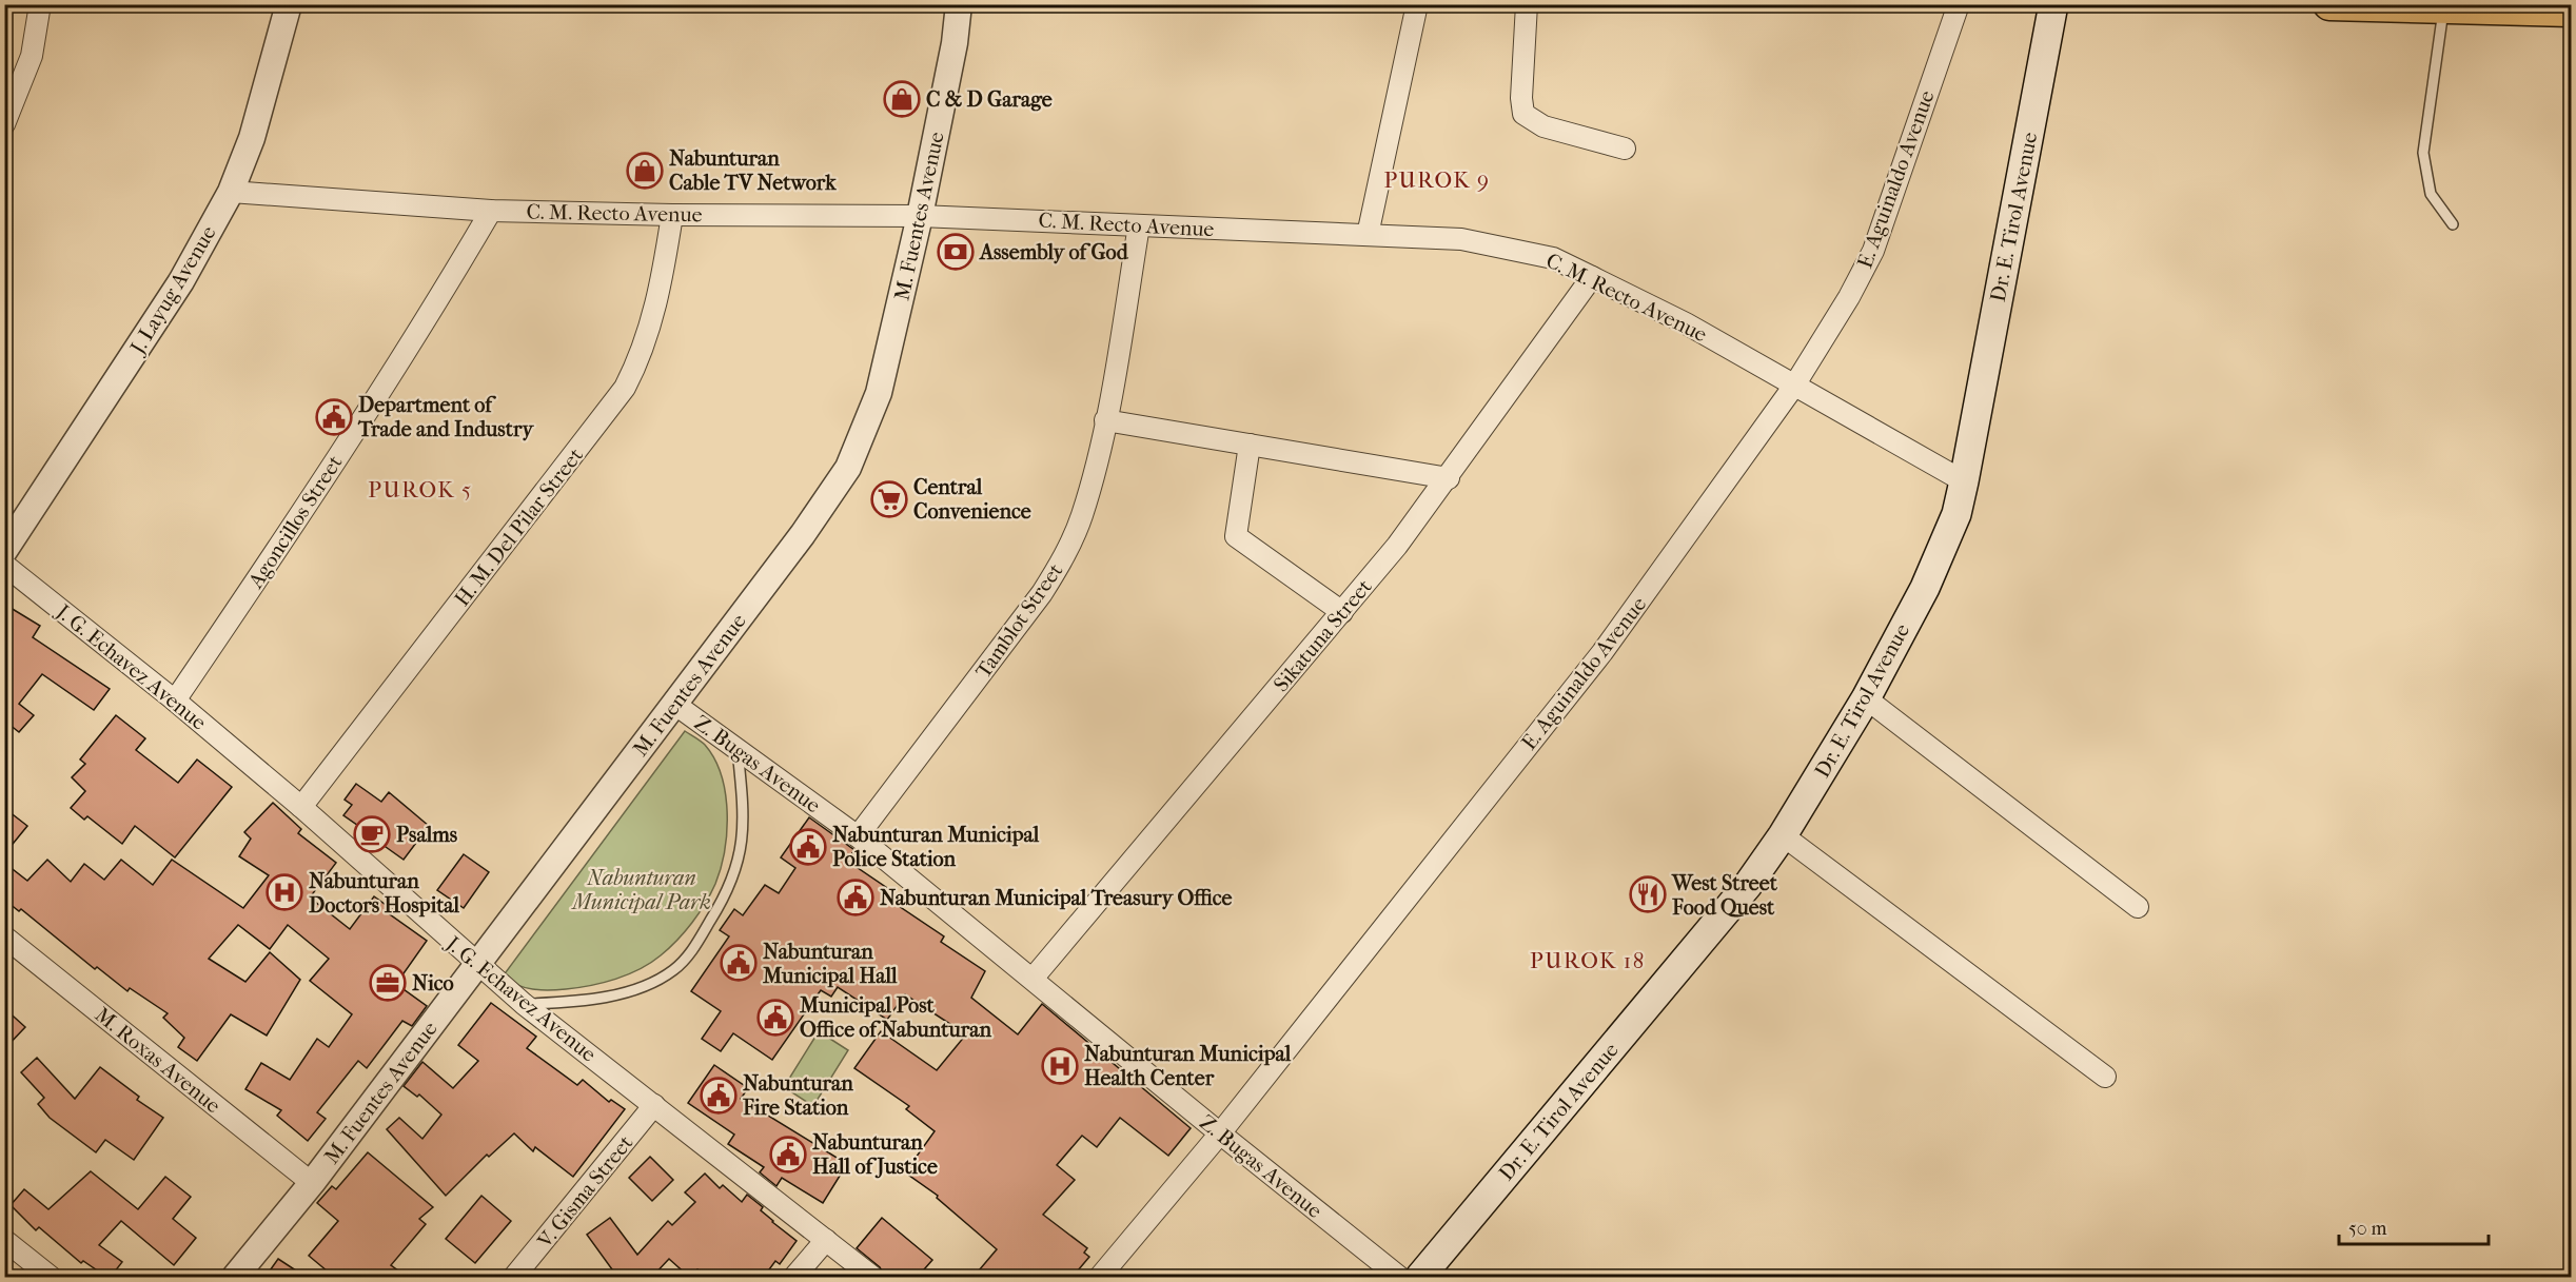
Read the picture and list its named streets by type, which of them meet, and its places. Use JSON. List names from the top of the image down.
{
  "streets": {
    "main road": ["Dr. E. Tirol Avenue"],
    "street": [
      "E. Aguinaldo Avenue",
      "C. M. Recto Avenue",
      "M. Fuentes Avenue",
      "J. Layug Avenue",
      "Agoncillos Street",
      "H. M. Del Pilar Street",
      "Tamblot Street",
      "Sikatuna Street",
      "J. G. Echavez Avenue",
      "Z. Bugas Avenue",
      "M. Roxas Avenue",
      "V. Gisma Street"
    ]
  },
  "crossings": [
    ["E. Aguinaldo Avenue", "C. M. Recto Avenue"],
    ["E. Aguinaldo Avenue", "Z. Bugas Avenue"],
    ["C. M. Recto Avenue", "M. Fuentes Avenue"],
    ["C. M. Recto Avenue", "Dr. E. Tirol Avenue"],
    ["C. M. Recto Avenue", "J. Layug Avenue"],
    ["C. M. Recto Avenue", "Agoncillos Street"],
    ["C. M. Recto Avenue", "H. M. Del Pilar Street"],
    ["C. M. Recto Avenue", "Tamblot Street"],
    ["C. M. Recto Avenue", "Sikatuna Street"],
    ["M. Fuentes Avenue", "J. G. Echavez Avenue"],
    ["M. Fuentes Avenue", "Z. Bugas Avenue"],
    ["M. Fuentes Avenue", "M. Roxas Avenue"],
    ["Agoncillos Street", "J. G. Echavez Avenue"],
    ["H. M. Del Pilar Street", "J. G. Echavez Avenue"],
    ["Tamblot Street", "Z. Bugas Avenue"],
    ["Sikatuna Street", "Z. Bugas Avenue"],
    ["J. G. Echavez Avenue", "V. Gisma Street"]
  ],
  "districts": ["PUROK 9", "PUROK 5", "PUROK 18"],
  "parks": ["Nabunturan Municipal Park"],
  "places": {
    "shop": ["C & D Garage", "Nabunturan Cable TV Network"],
    "bank": ["Assembly of God"],
    "public building": [
      "Department of Trade and Industry",
      "Nabunturan Municipal Police Station",
      "Nabunturan Municipal Treasury Office",
      "Nabunturan Municipal Hall",
      "Municipal Post Office of Nabunturan",
      "Nabunturan Fire Station",
      "Nabunturan Hall of Justice"
    ],
    "supermarket": ["Central Convenience"],
    "cafe": ["Psalms"],
    "hospital": ["Nabunturan Doctors Hospital", "Nabunturan Municipal Health Center"],
    "restaurant": ["West Street Food Quest"],
    "office": ["Nico"]
  },
  "scale_bar": "50 m"
}
